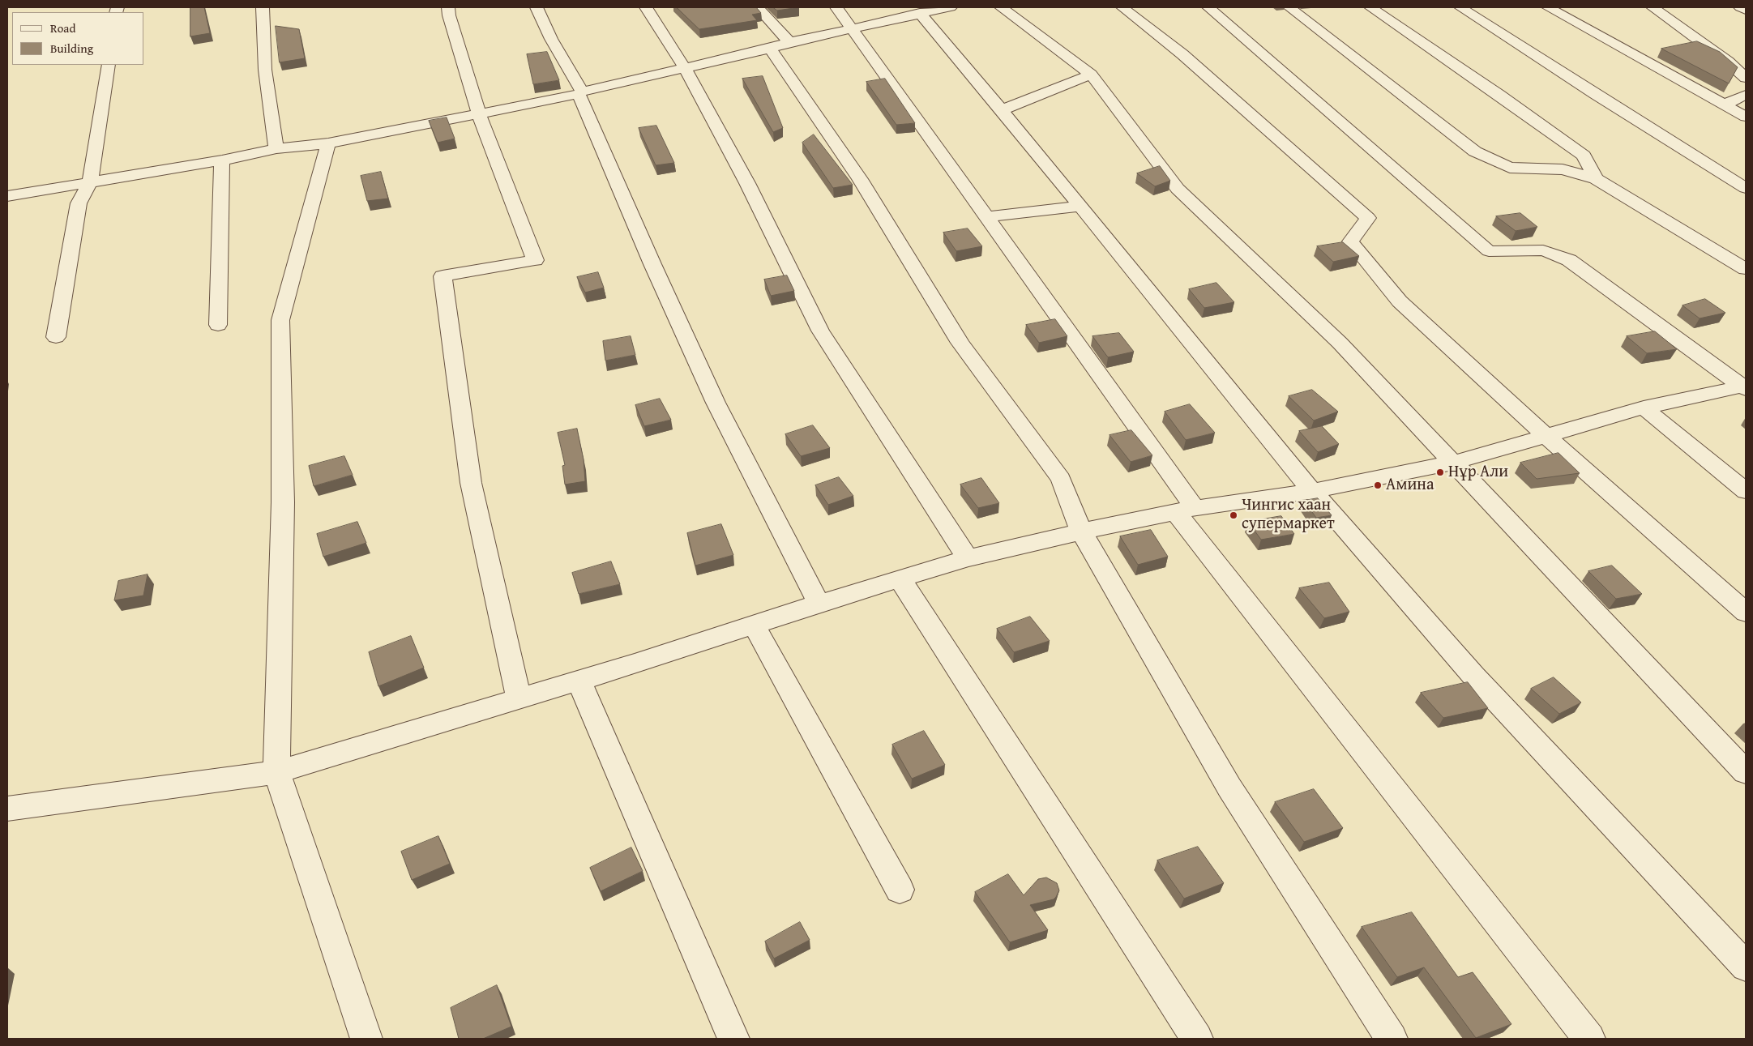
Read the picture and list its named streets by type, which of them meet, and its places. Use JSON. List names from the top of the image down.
{
  "places": ["Нұр Али", "Амина", "Чингис хаан супермаркет"],
  "legend": ["Road", "Building"]
}
